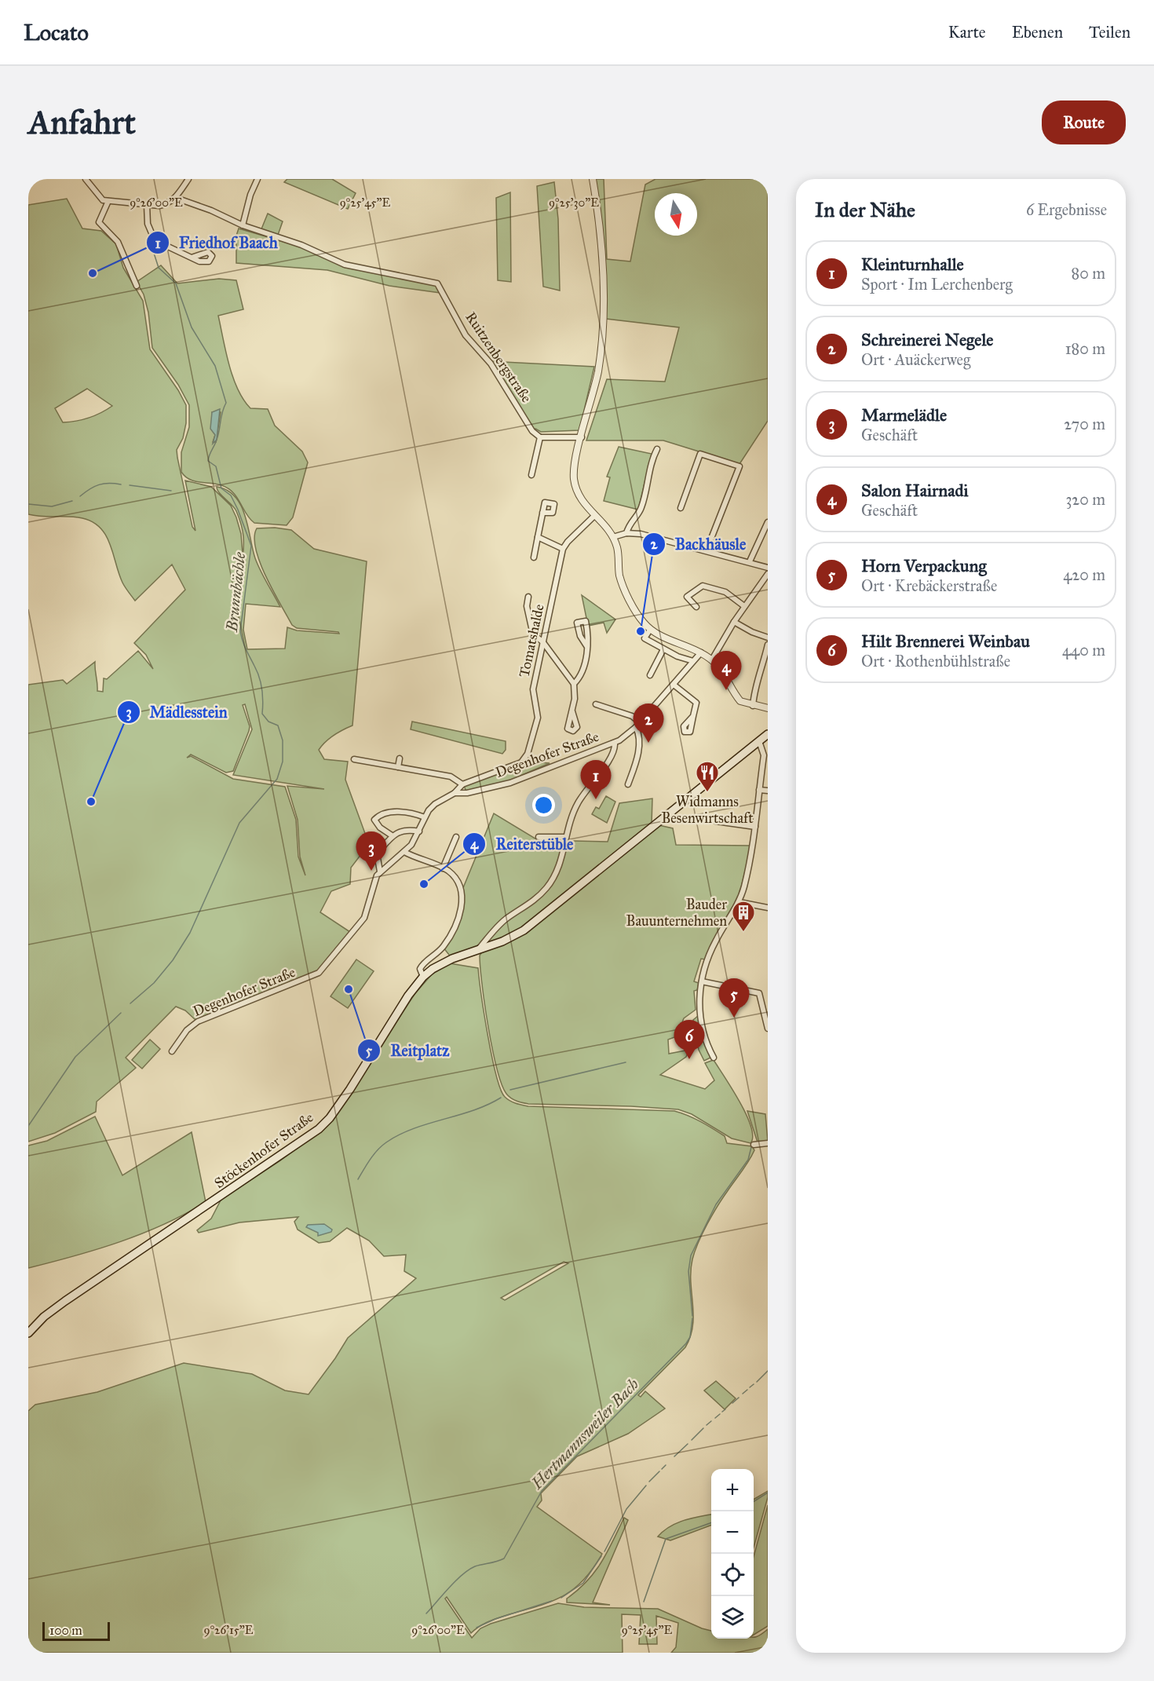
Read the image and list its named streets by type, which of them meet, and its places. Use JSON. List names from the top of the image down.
{
  "streets": {
    "main road": ["Stöckenhofer Straße"],
    "street": ["Ruitzenbergstraße", "Tomatshalde", "Degenhofer Straße"]
  },
  "crossings": [
    ["Tomatshalde", "Degenhofer Straße"]
  ],
  "water": ["Brunnbächle", "Hertmannsweiler Bach"],
  "places": {
    "other": [
      "Friedhof Baach",
      "Backhäusle",
      "Mädlesstein",
      "Reiterstüble",
      "Reitplatz"
    ],
    "restaurant": ["Widmanns Besenwirtschaft"],
    "building": ["Bauder Bauunternehmen"]
  },
  "scale_bar": "100 m",
  "north": "bottom",
  "page": {
    "header": "Locato",
    "nav": ["Karte", "Ebenen", "Teilen"],
    "buttons": "Route",
    "title": "Anfahrt",
    "heading": ["In der Nähe", "6 Ergebnisse"],
    "list": [
      {
        "mark": "1",
        "name": "Kleinturnhalle",
        "note": "Sport · Im Lerchenberg",
        "value": "80 m"
      },
      {
        "mark": "2",
        "name": "Schreinerei Negele",
        "note": "Ort · Auäckerweg",
        "value": "180 m"
      },
      {
        "mark": "3",
        "name": "Marmelädle",
        "note": "Geschäft",
        "value": "270 m"
      },
      {
        "mark": "4",
        "name": "Salon Hairnadi",
        "note": "Geschäft",
        "value": "320 m"
      },
      {
        "mark": "5",
        "name": "Horn Verpackung",
        "note": "Ort · Krebäckerstraße",
        "value": "420 m"
      },
      {
        "mark": "6",
        "name": "Hilt Brennerei Weinbau",
        "note": "Ort · Rothenbühlstraße",
        "value": "440 m"
      }
    ],
    "pins": [
      "4",
      "2",
      "1",
      "3",
      "5",
      "6"
    ],
    "map_buttons": ["+", "−"],
    "scale": "100 m"
  },
  "coordinates": [
    "9°26'00\"E",
    "9°25'45\"E",
    "9°25'30\"E",
    "9°26'15\"E"
  ]
}
